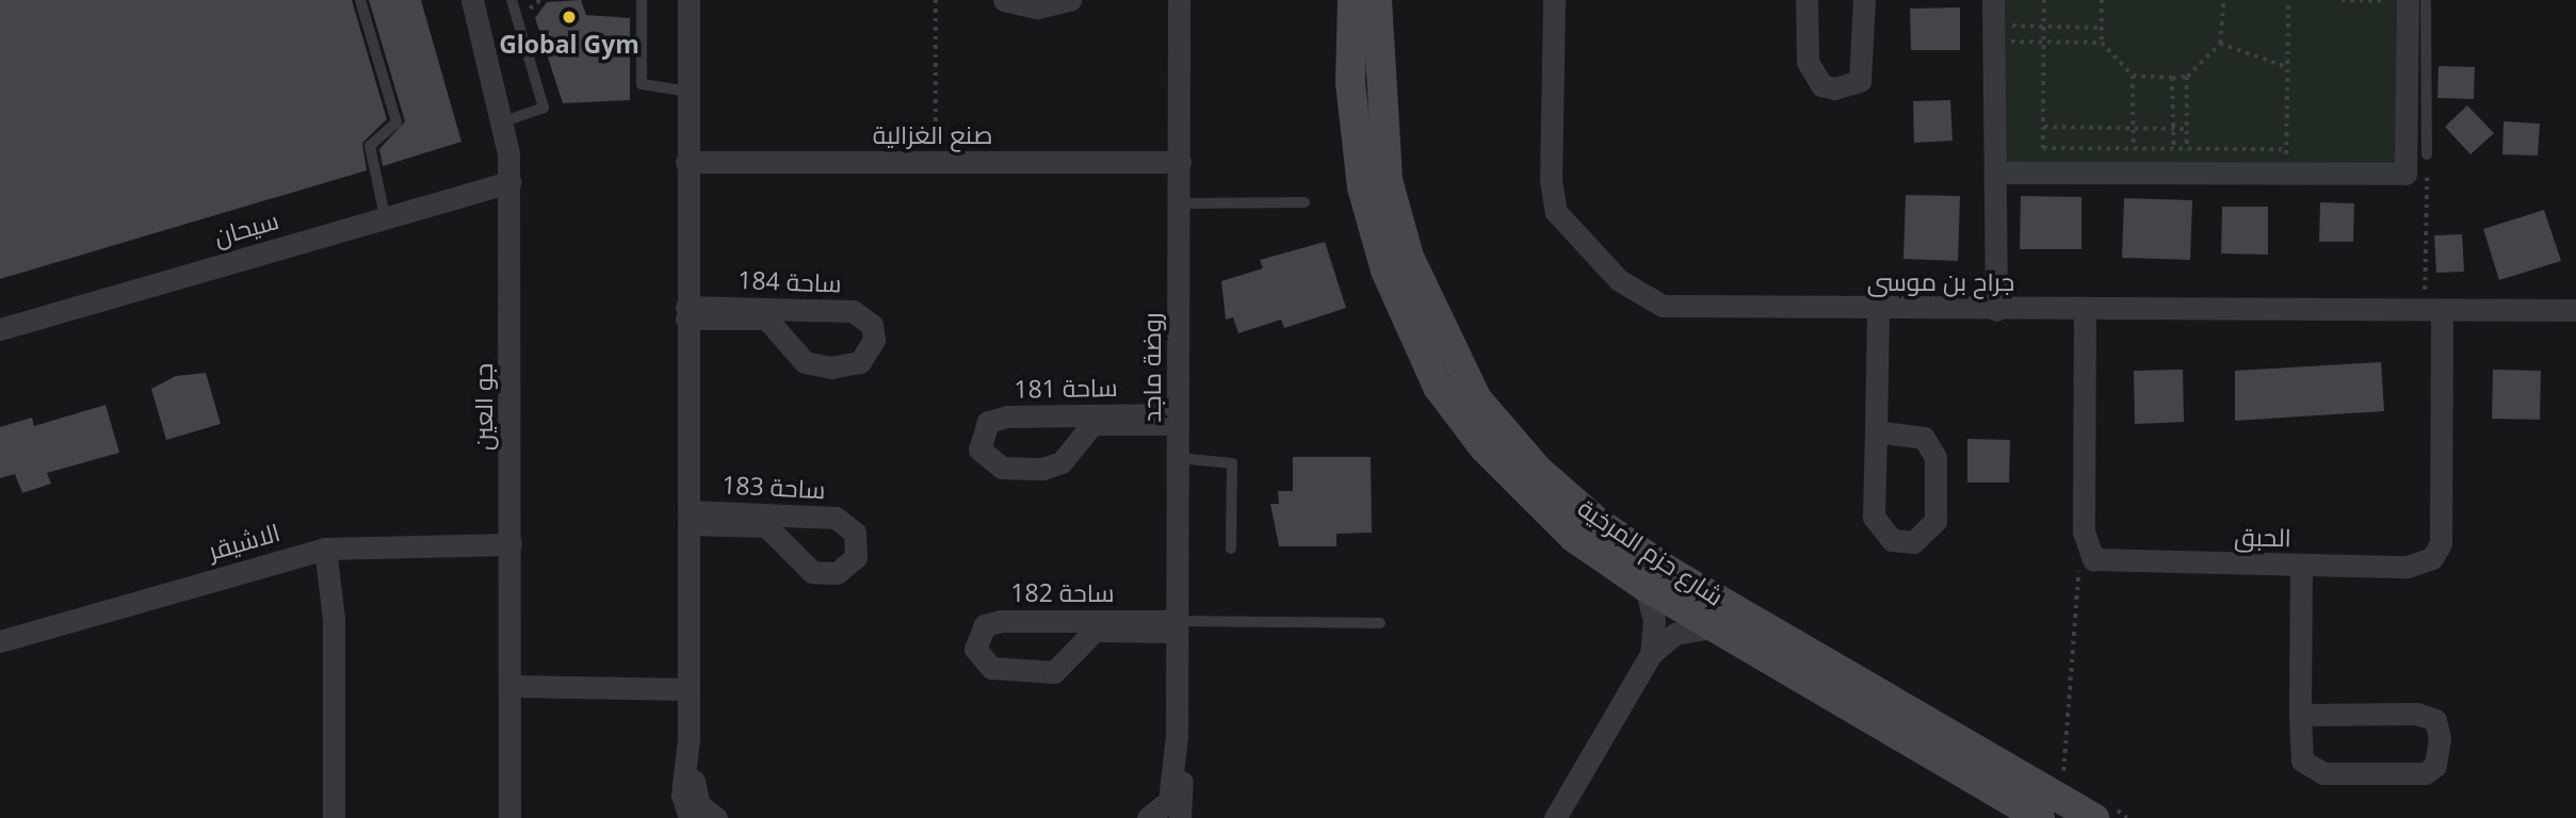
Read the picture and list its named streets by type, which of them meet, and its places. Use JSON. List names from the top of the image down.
{
  "streets": {
    "street": [
      "صنع الغزالية",
      "سيحان",
      "ساحة 184",
      "جراح بن موسى",
      "روضة ماجد",
      "ساحة 181",
      "جو العين",
      "ساحة 183",
      "الحبق",
      "الاشيقر",
      "شارع حزم المرخية",
      "ساحة 182"
    ]
  },
  "crossings": [
    ["صنع الغزالية", "روضة ماجد"],
    ["سيحان", "جو العين"],
    ["جراح بن موسى", "الحبق"],
    ["روضة ماجد", "ساحة 181"],
    ["روضة ماجد", "ساحة 182"],
    ["جو العين", "الاشيقر"]
  ],
  "places": ["Global Gym"]
}
